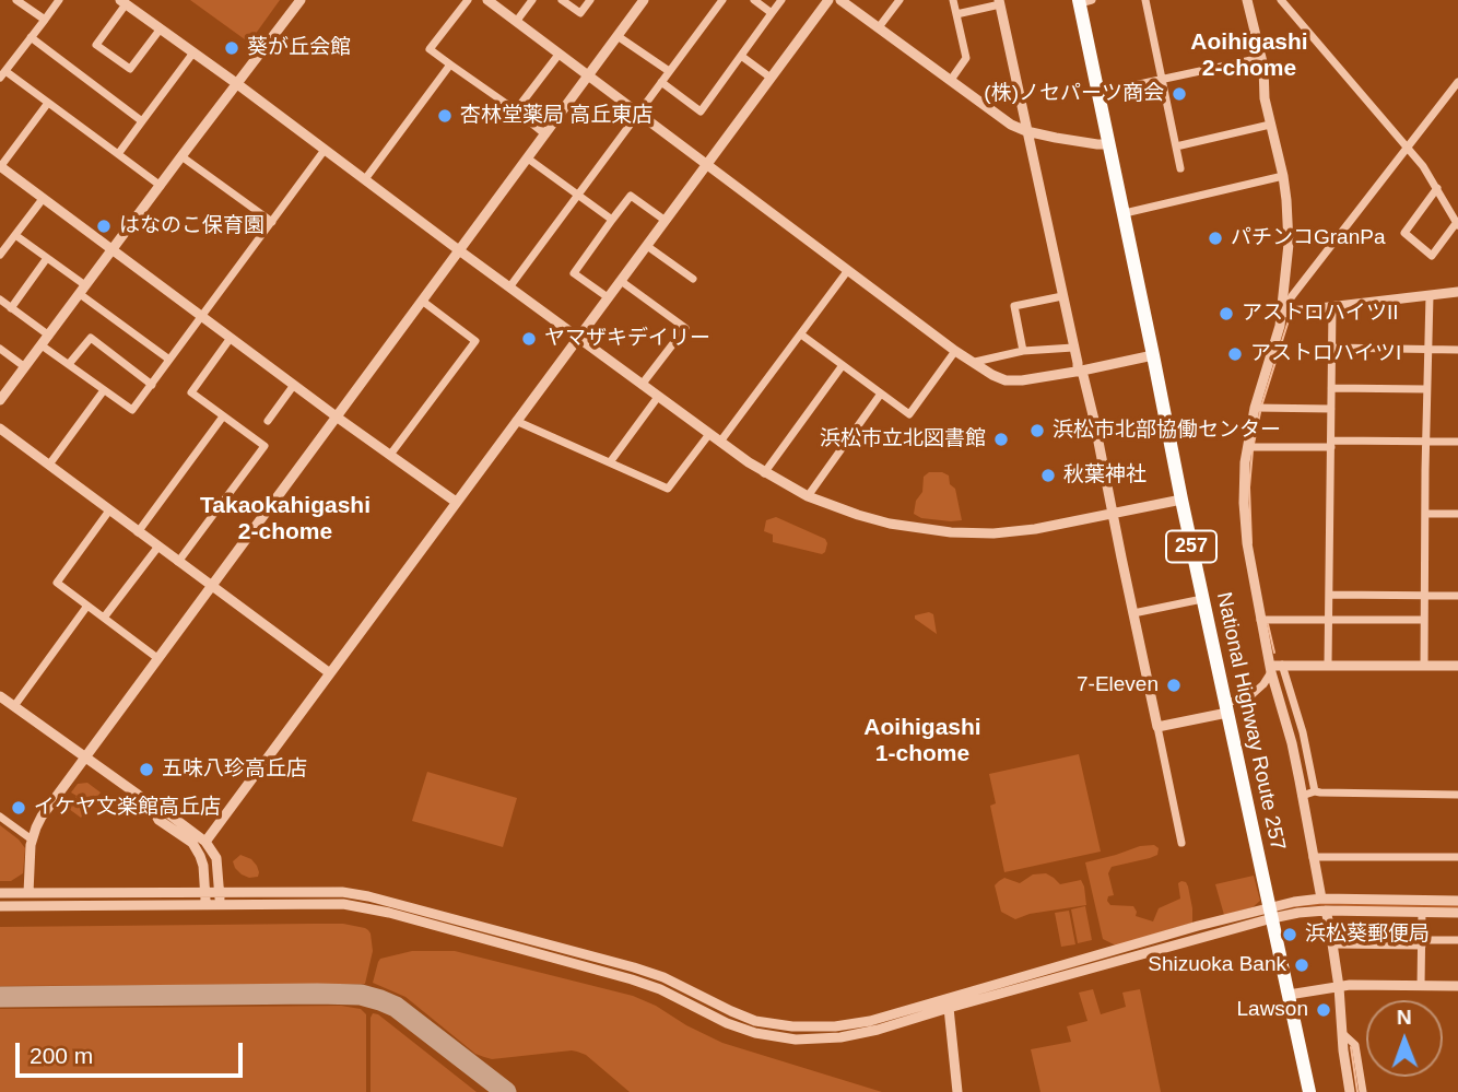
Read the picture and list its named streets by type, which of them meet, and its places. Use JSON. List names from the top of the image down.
{
  "streets": {
    "highway": ["257", "National Highway Route 257"]
  },
  "districts": ["Aoihigashi 2-chome", "Takaokahigashi 2-chome", "Aoihigashi 1-chome"],
  "places": [
    "葵が丘会館",
    "(株)ノセパーツ商会",
    "杏林堂薬局 高丘東店",
    "はなのこ保育園",
    "パチンコGranPa",
    "アストロハイツII",
    "ヤマザキデイリー",
    "アストロハイツI",
    "浜松市北部協働センター",
    "浜松市立北図書館",
    "秋葉神社",
    "7-Eleven",
    "五味八珍高丘店",
    "イケヤ文楽館高丘店",
    "浜松葵郵便局",
    "Shizuoka Bank",
    "Lawson"
  ],
  "scale_bar": "200 m",
  "north": "top"
}
